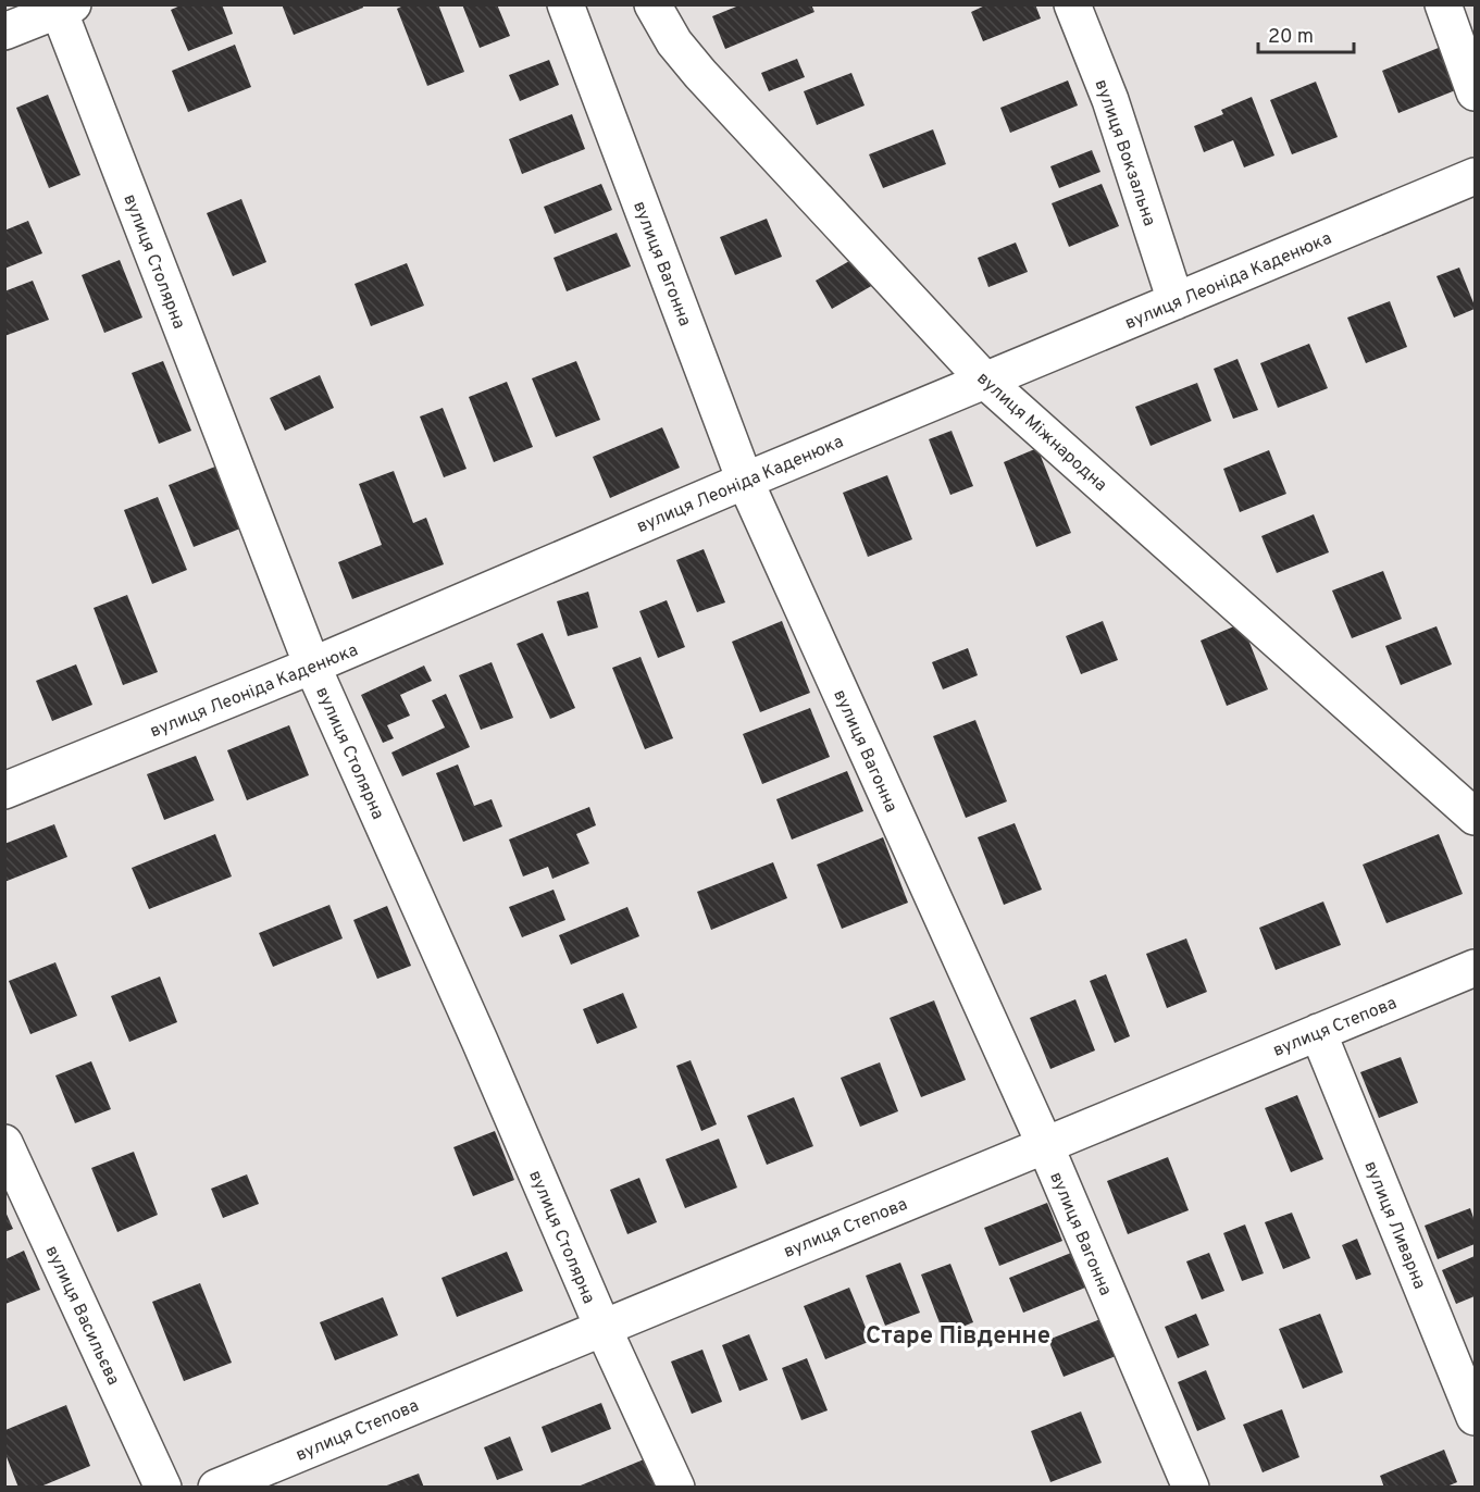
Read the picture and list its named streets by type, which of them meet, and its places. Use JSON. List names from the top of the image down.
{
  "streets": {
    "street": [
      "вулиця Вокзальна",
      "вулиця Столярна",
      "вулиця Вагонна",
      "вулиця Леоніда Каденюка",
      "вулиця Міжнародна",
      "вулиця Степова",
      "вулиця Ливарна",
      "вулиця Васильєва"
    ]
  },
  "crossings": [
    ["вулиця Вокзальна", "вулиця Леоніда Каденюка"],
    ["вулиця Столярна", "вулиця Леоніда Каденюка"],
    ["вулиця Столярна", "вулиця Степова"],
    ["вулиця Вагонна", "вулиця Леоніда Каденюка"],
    ["вулиця Вагонна", "вулиця Степова"],
    ["вулиця Леоніда Каденюка", "вулиця Міжнародна"],
    ["вулиця Степова", "вулиця Ливарна"]
  ],
  "districts": ["Старе Південне"],
  "scale_bar": "20 m"
}
